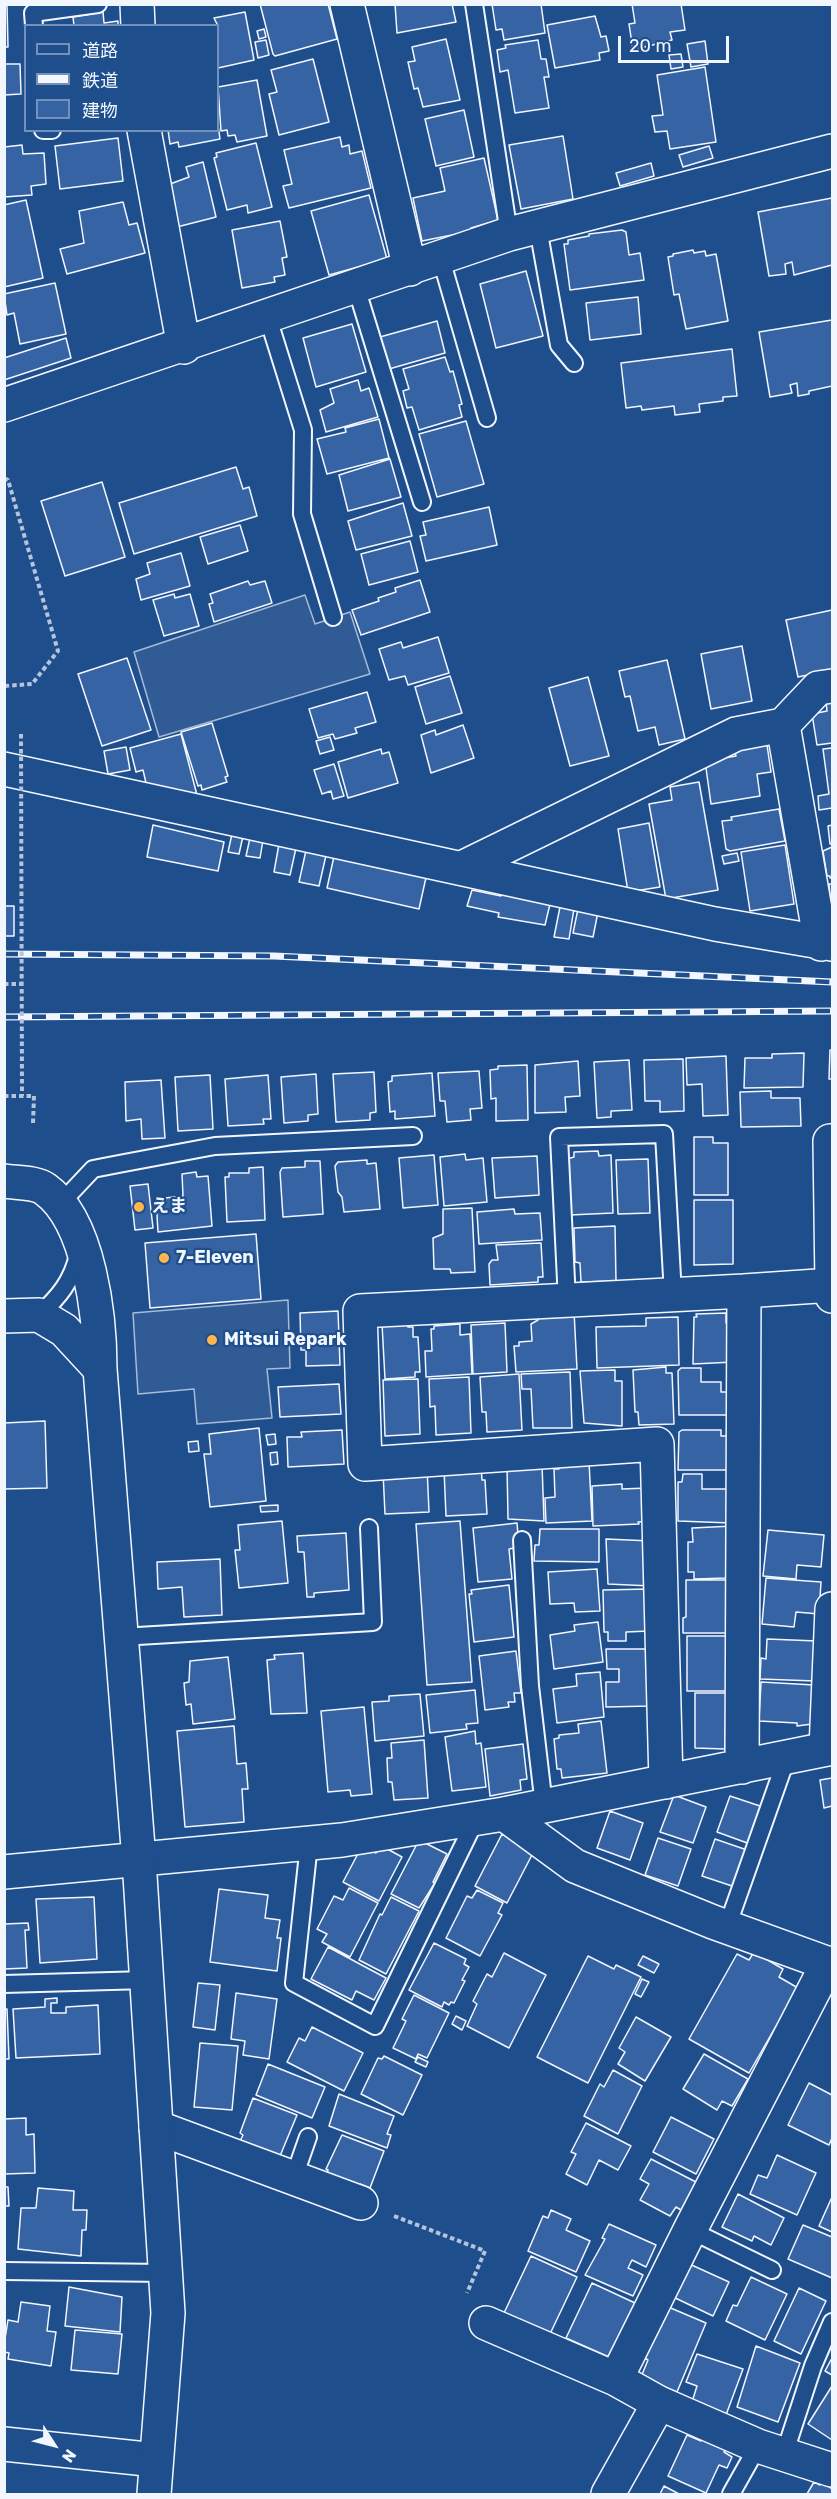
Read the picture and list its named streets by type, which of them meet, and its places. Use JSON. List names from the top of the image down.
{
  "places": ["えま", "7-Eleven", "Mitsui Repark"],
  "legend": ["道路", "鉄道", "建物"],
  "scale_bar": "20 m",
  "north": "bottom right"
}
